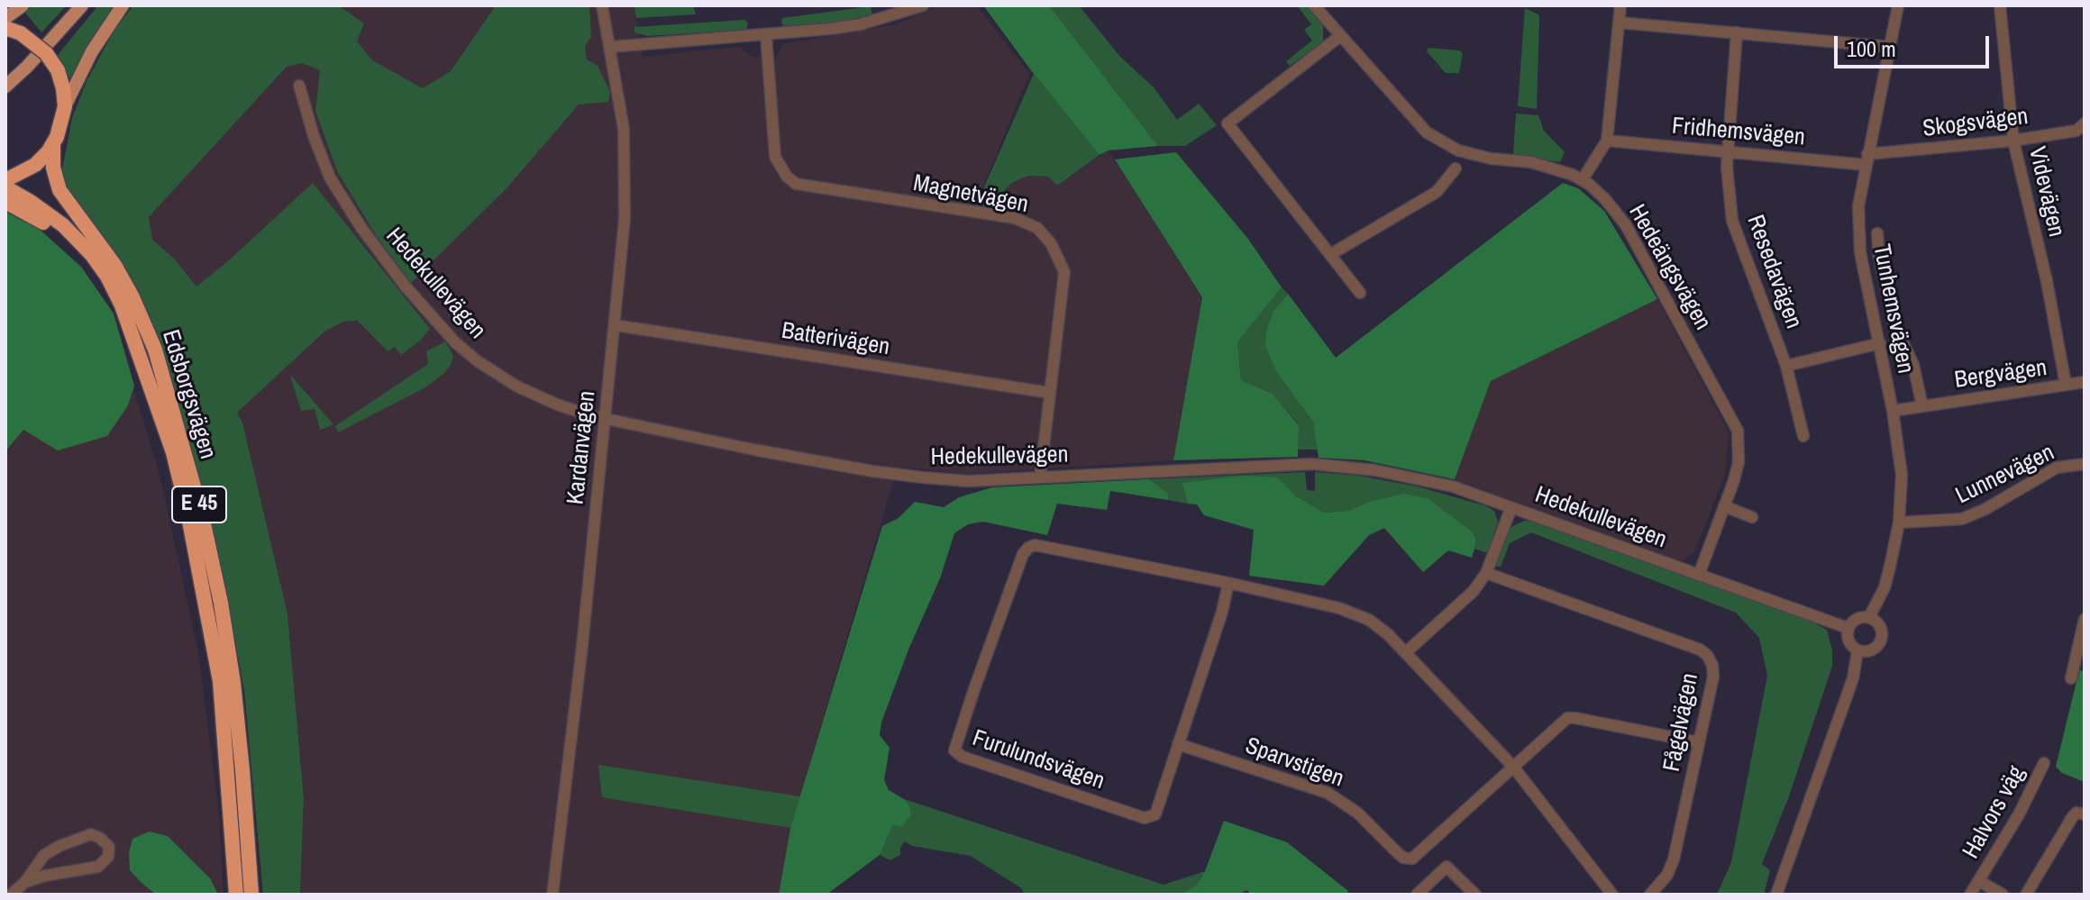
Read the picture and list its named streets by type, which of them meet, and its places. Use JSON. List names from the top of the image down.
{
  "streets": {
    "highway": ["Edsborgsvägen", "E 45"],
    "street": [
      "Skogsvägen",
      "Fridhemsvägen",
      "Videvägen",
      "Magnetvägen",
      "Hedeängsvägen",
      "Resedavägen",
      "Hedekullevägen",
      "Tunhemsvägen",
      "Batterivägen",
      "Bergvägen",
      "Kardanvägen",
      "Lunnevägen",
      "Fågelvägen",
      "Furulundsvägen",
      "Sparvstigen",
      "Halvors väg"
    ]
  },
  "crossings": [
    ["Skogsvägen", "Fridhemsvägen"],
    ["Skogsvägen", "Videvägen"],
    ["Skogsvägen", "Tunhemsvägen"],
    ["Fridhemsvägen", "Resedavägen"],
    ["Fridhemsvägen", "Tunhemsvägen"],
    ["Videvägen", "Bergvägen"],
    ["Magnetvägen", "Hedekullevägen"],
    ["Magnetvägen", "Batterivägen"],
    ["Hedeängsvägen", "Hedekullevägen"],
    ["Hedekullevägen", "Tunhemsvägen"],
    ["Hedekullevägen", "Kardanvägen"],
    ["Tunhemsvägen", "Bergvägen"],
    ["Tunhemsvägen", "Lunnevägen"],
    ["Batterivägen", "Kardanvägen"],
    ["Edsborgsvägen", "E 45"],
    ["Furulundsvägen", "Sparvstigen"]
  ],
  "scale_bar": "100 m"
}
